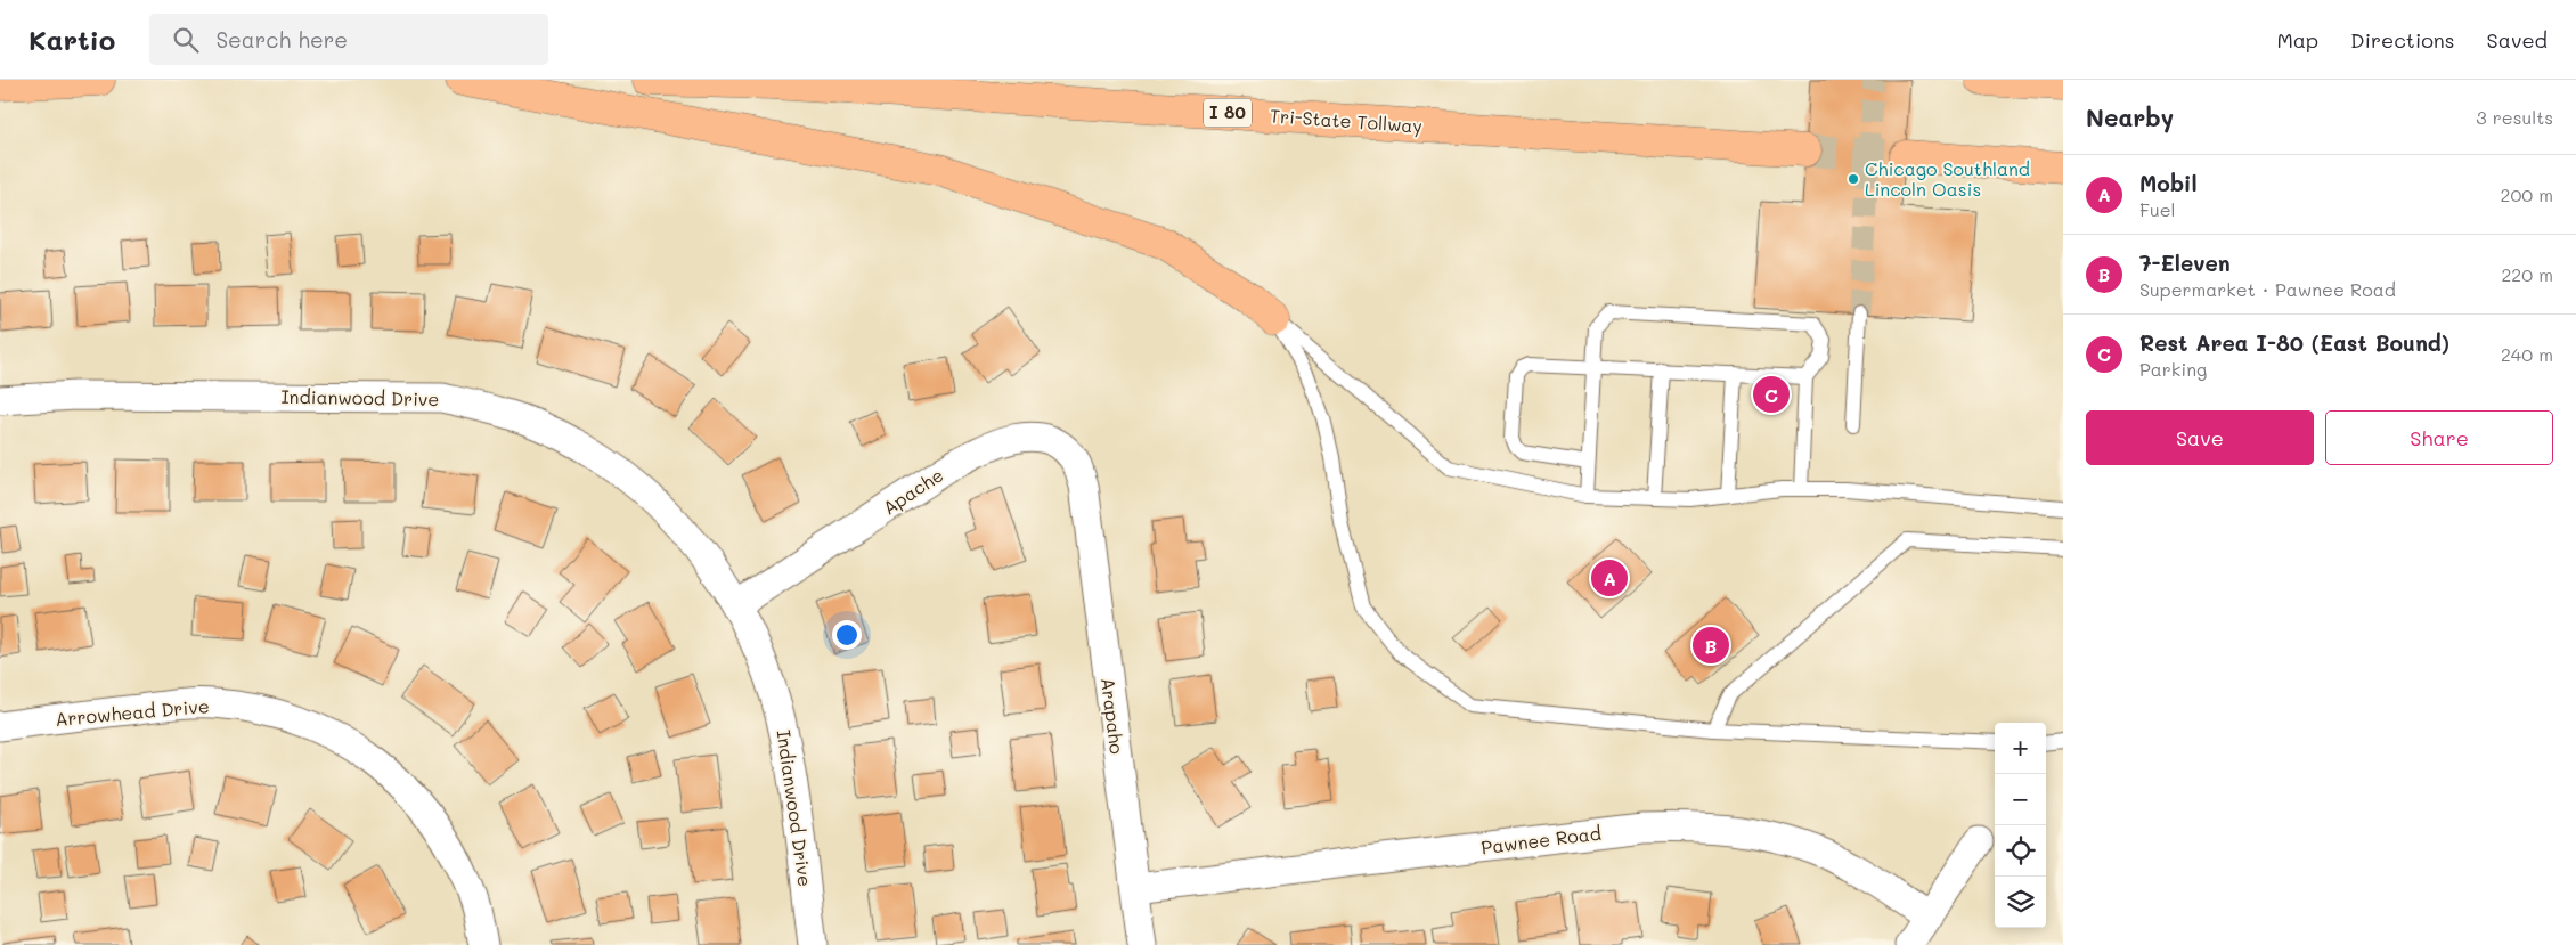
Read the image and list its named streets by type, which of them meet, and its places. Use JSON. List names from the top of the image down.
{
  "streets": {
    "highway": ["I 80", "Tri-State Tollway"],
    "street": [
      "Indianwood Drive",
      "Apache",
      "Arrowhead Drive",
      "Arapaho",
      "Pawnee Road"
    ]
  },
  "crossings": [
    ["Indianwood Drive", "Apache"],
    ["Apache", "Arapaho"],
    ["Arapaho", "Pawnee Road"]
  ],
  "places": ["Chicago Southland Lincoln Oasis"],
  "page": {
    "header": "Kartio",
    "search": "Search here",
    "nav": ["Map", "Directions", "Saved"],
    "heading": ["Nearby", "3 results"],
    "list": [
      {
        "mark": "A",
        "name": "Mobil",
        "note": "Fuel",
        "value": "200 m"
      },
      {
        "mark": "B",
        "name": "7-Eleven",
        "note": "Supermarket · Pawnee Road",
        "value": "220 m"
      },
      {
        "mark": "C",
        "name": "Rest Area I-80 (East Bound)",
        "note": "Parking",
        "value": "240 m"
      }
    ],
    "pins": ["C", "A", "B"],
    "buttons": ["Save", "Share"],
    "map_buttons": ["+", "−"]
  }
}
